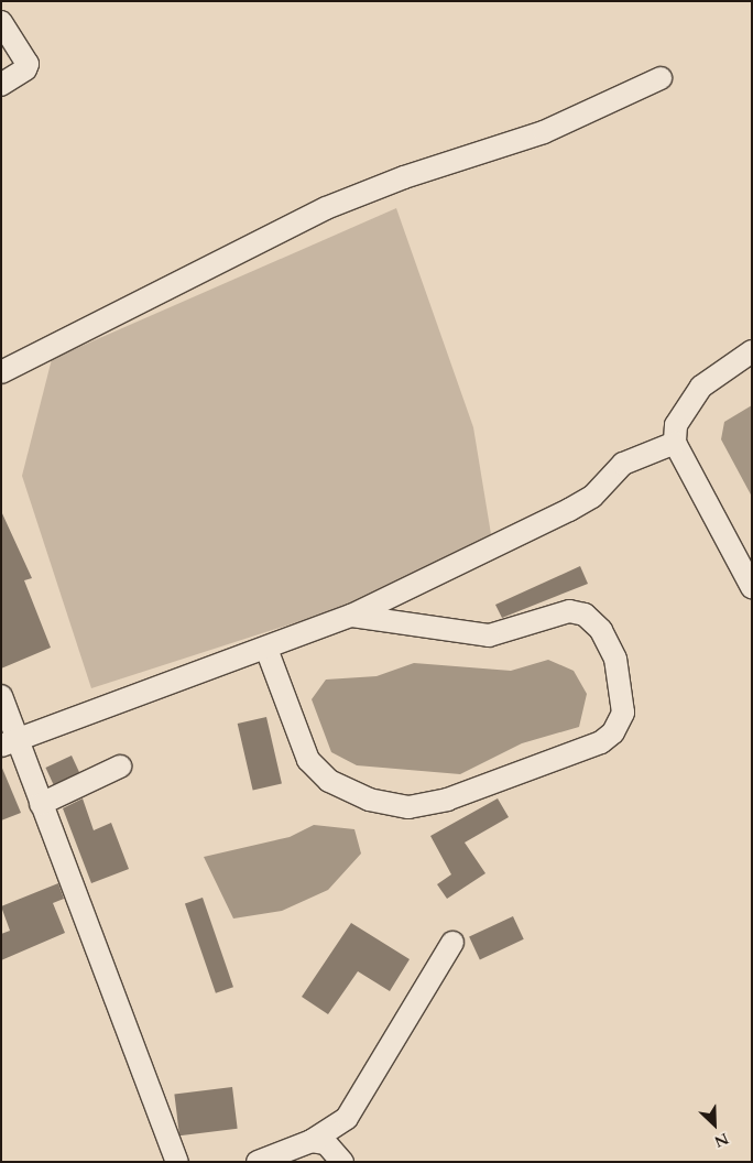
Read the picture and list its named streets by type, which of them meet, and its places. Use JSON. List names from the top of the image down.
{
  "north": "bottom right"
}
